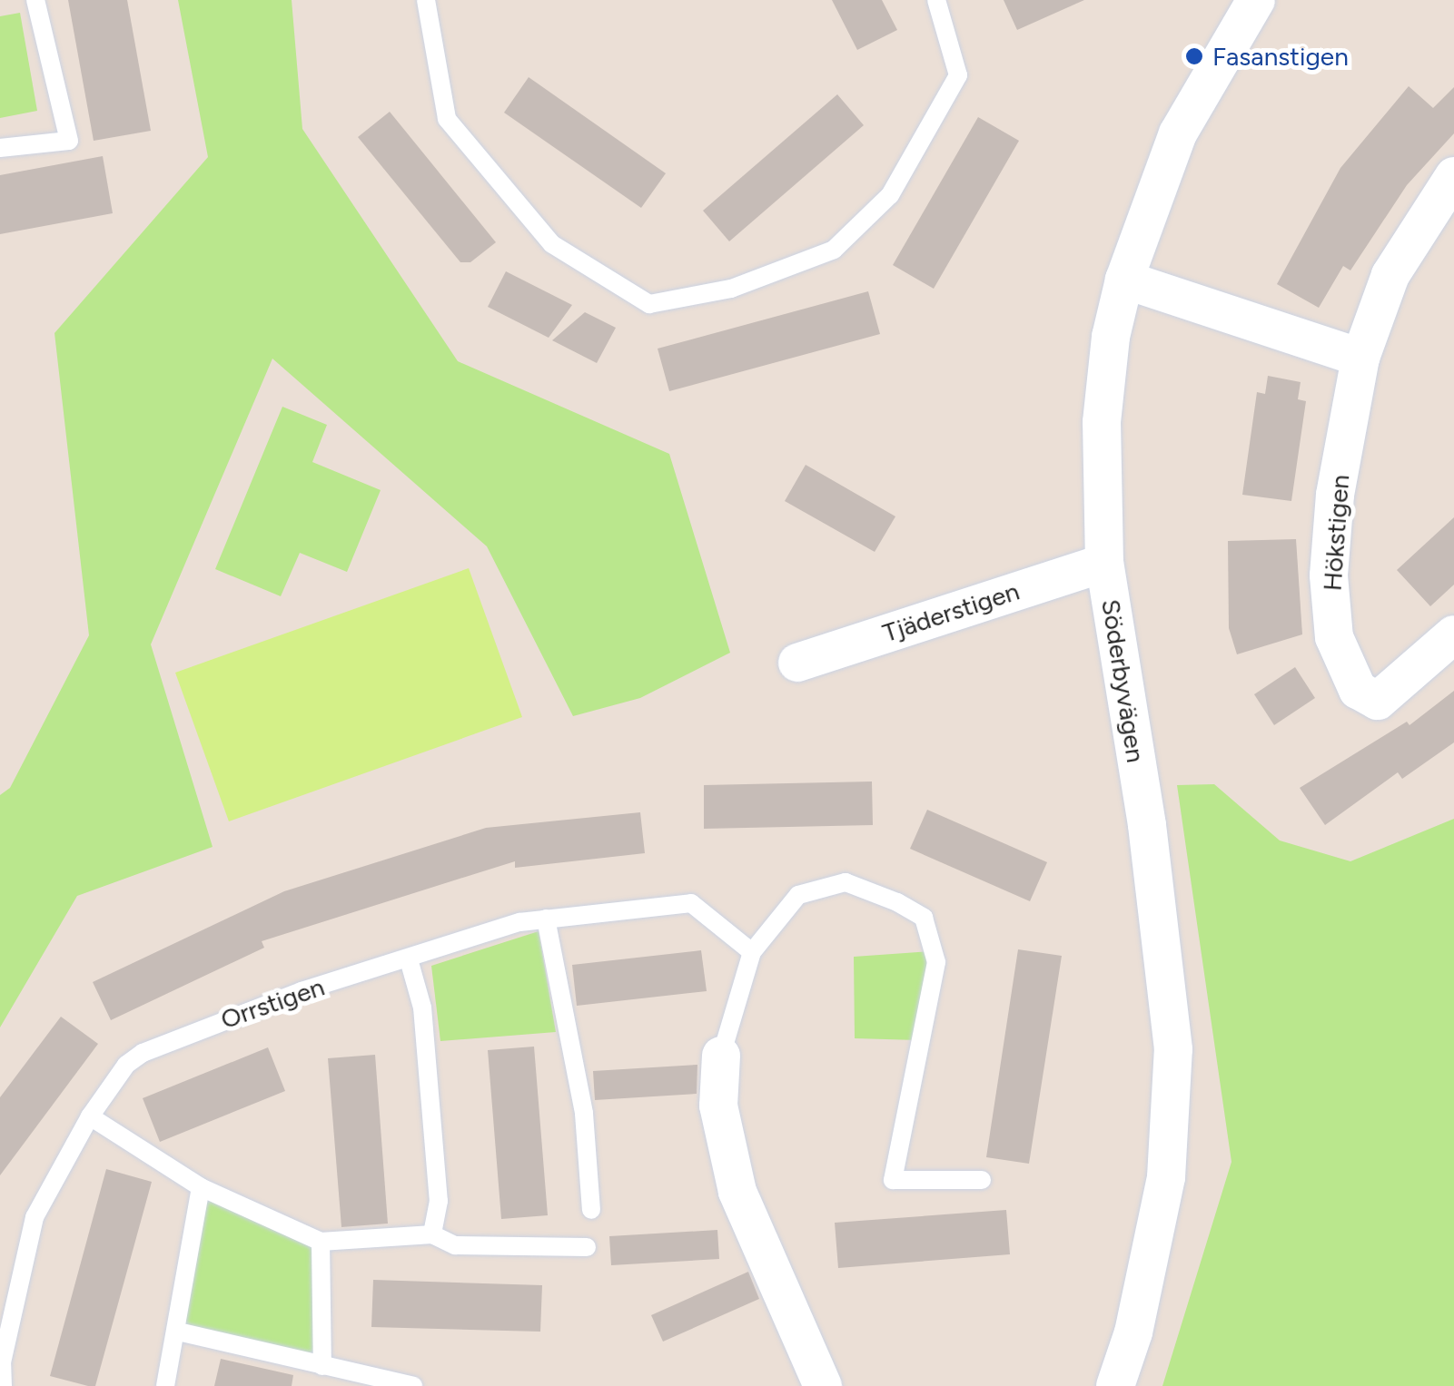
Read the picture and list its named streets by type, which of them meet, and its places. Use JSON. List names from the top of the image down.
{
  "streets": {
    "street": ["Hökstigen", "Tjäderstigen", "Söderbyvägen"],
    "lane": ["Orrstigen"]
  },
  "crossings": [
    ["Tjäderstigen", "Söderbyvägen"]
  ],
  "places": ["Fasanstigen"]
}
